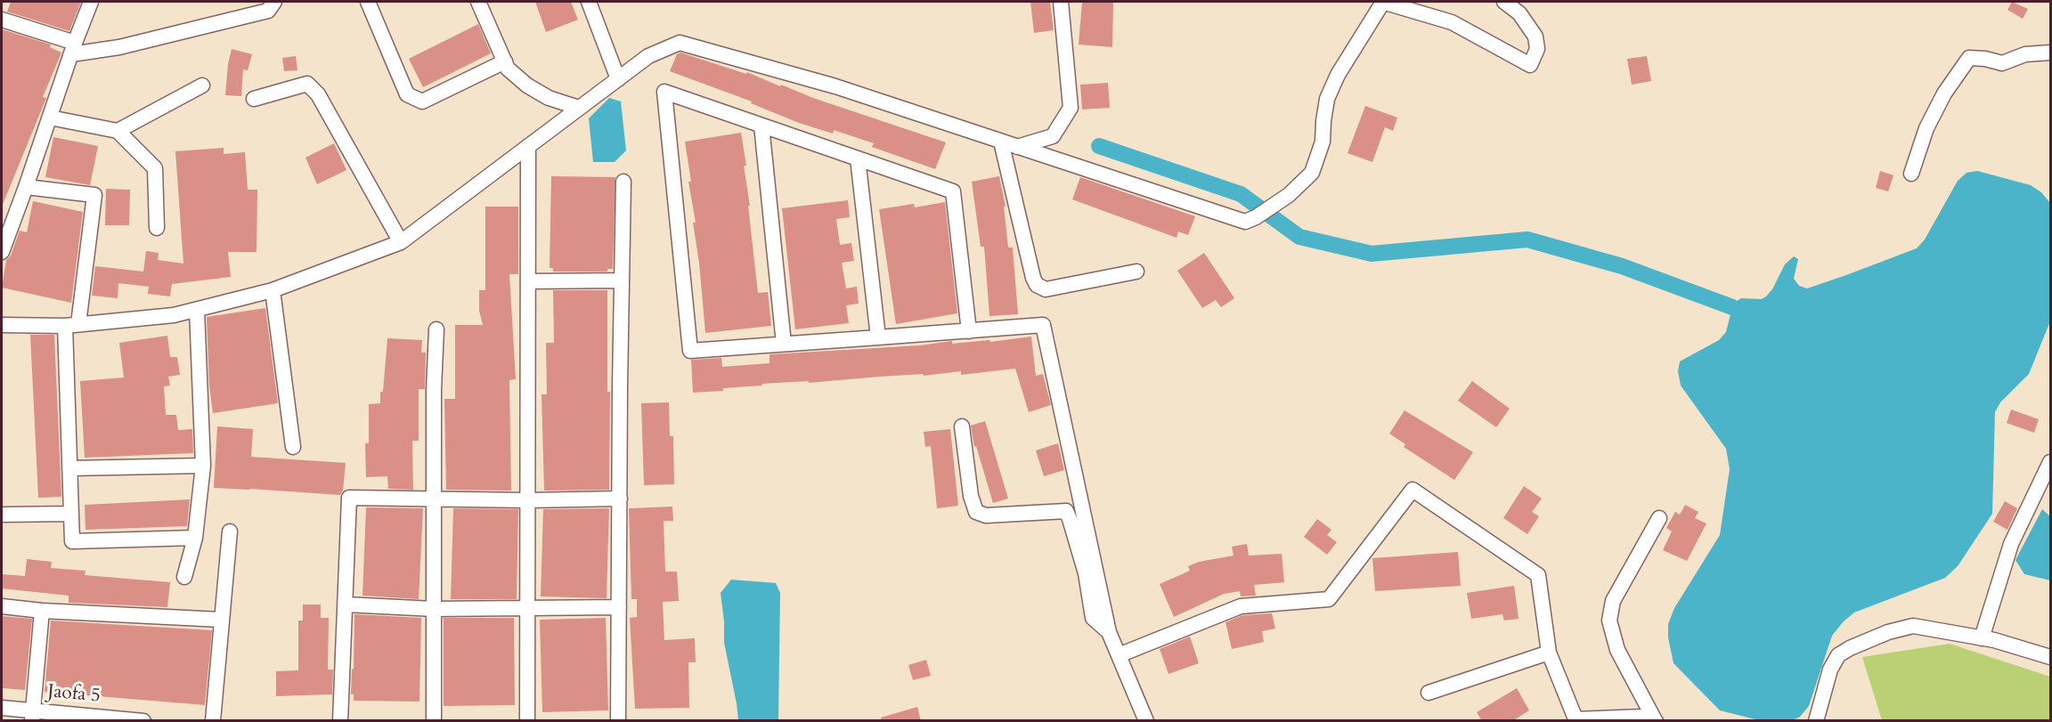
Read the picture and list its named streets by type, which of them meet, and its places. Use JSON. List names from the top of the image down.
{
  "streets": {
    "street": ["Jaofa 5"]
  }
}
